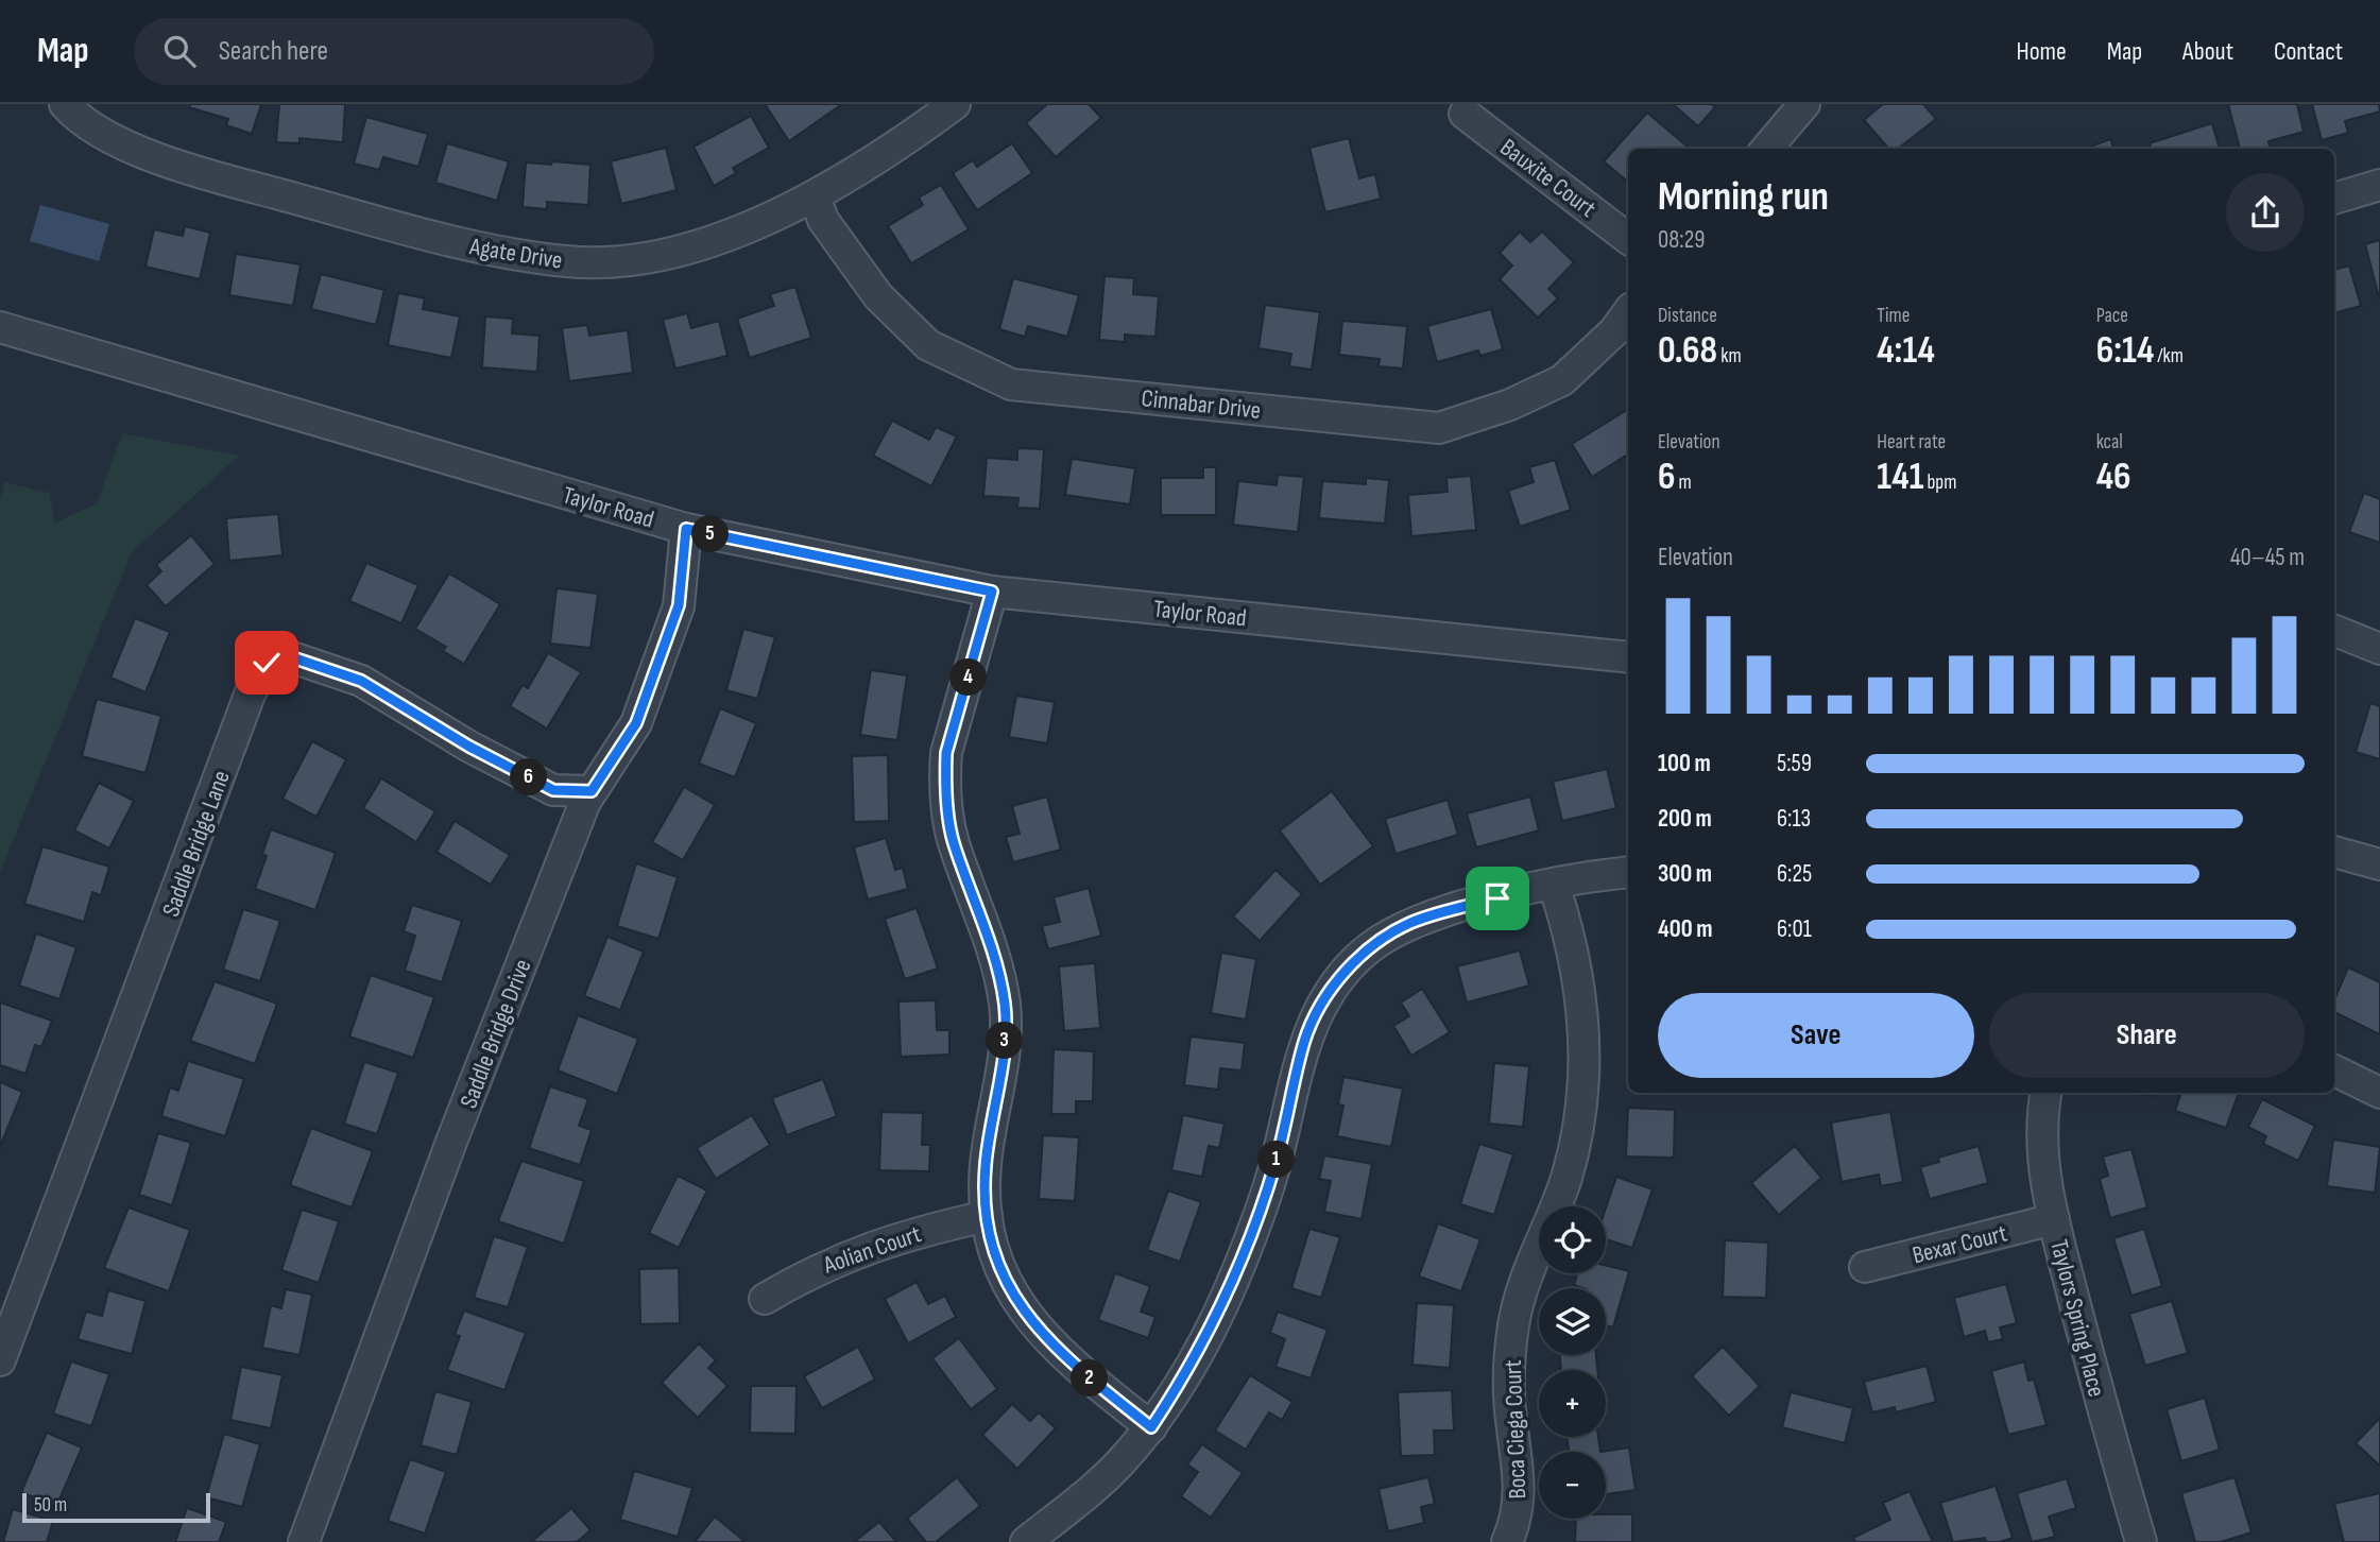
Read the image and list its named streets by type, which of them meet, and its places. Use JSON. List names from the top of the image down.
{
  "streets": {
    "street": [
      "Bauxite Court",
      "Agate Drive",
      "Cinnabar Drive",
      "Taylor Road",
      "Saddle Bridge Lane",
      "Saddle Bridge Drive",
      "Bexar Court",
      "Aolian Court",
      "Taylors Spring Place",
      "Boca Ciega Court"
    ]
  },
  "crossings": [
    ["Agate Drive", "Cinnabar Drive"],
    ["Taylor Road", "Saddle Bridge Drive"],
    ["Saddle Bridge Lane", "Saddle Bridge Drive"],
    ["Bexar Court", "Taylors Spring Place"]
  ],
  "scale_bar": "50 m",
  "page": {
    "header": "Map",
    "search": "Search here",
    "nav": [
      "Home",
      "Map",
      "About",
      "Contact"
    ],
    "heading": ["Morning run", "08:29"],
    "stats": [
      ["Distance", "0.68 km"],
      ["Time", "4:14"],
      ["Pace", "6:14 /km"],
      ["Elevation", "6 m"],
      ["Heart rate", "141 bpm"],
      ["kcal", "46"]
    ],
    "pins": [
      "5",
      "4",
      "6",
      "3",
      "1",
      "2"
    ],
    "chart": ["Elevation", "40–45 m"],
    "list": [
      {
        "name": "100 m",
        "note": "5:59"
      },
      {
        "name": "200 m",
        "note": "6:13"
      },
      {
        "name": "300 m",
        "note": "6:25"
      },
      {
        "name": "400 m",
        "note": "6:01"
      }
    ],
    "buttons": ["Save", "Share"],
    "map_buttons": ["+", "−"],
    "scale": "50 m"
  }
}
